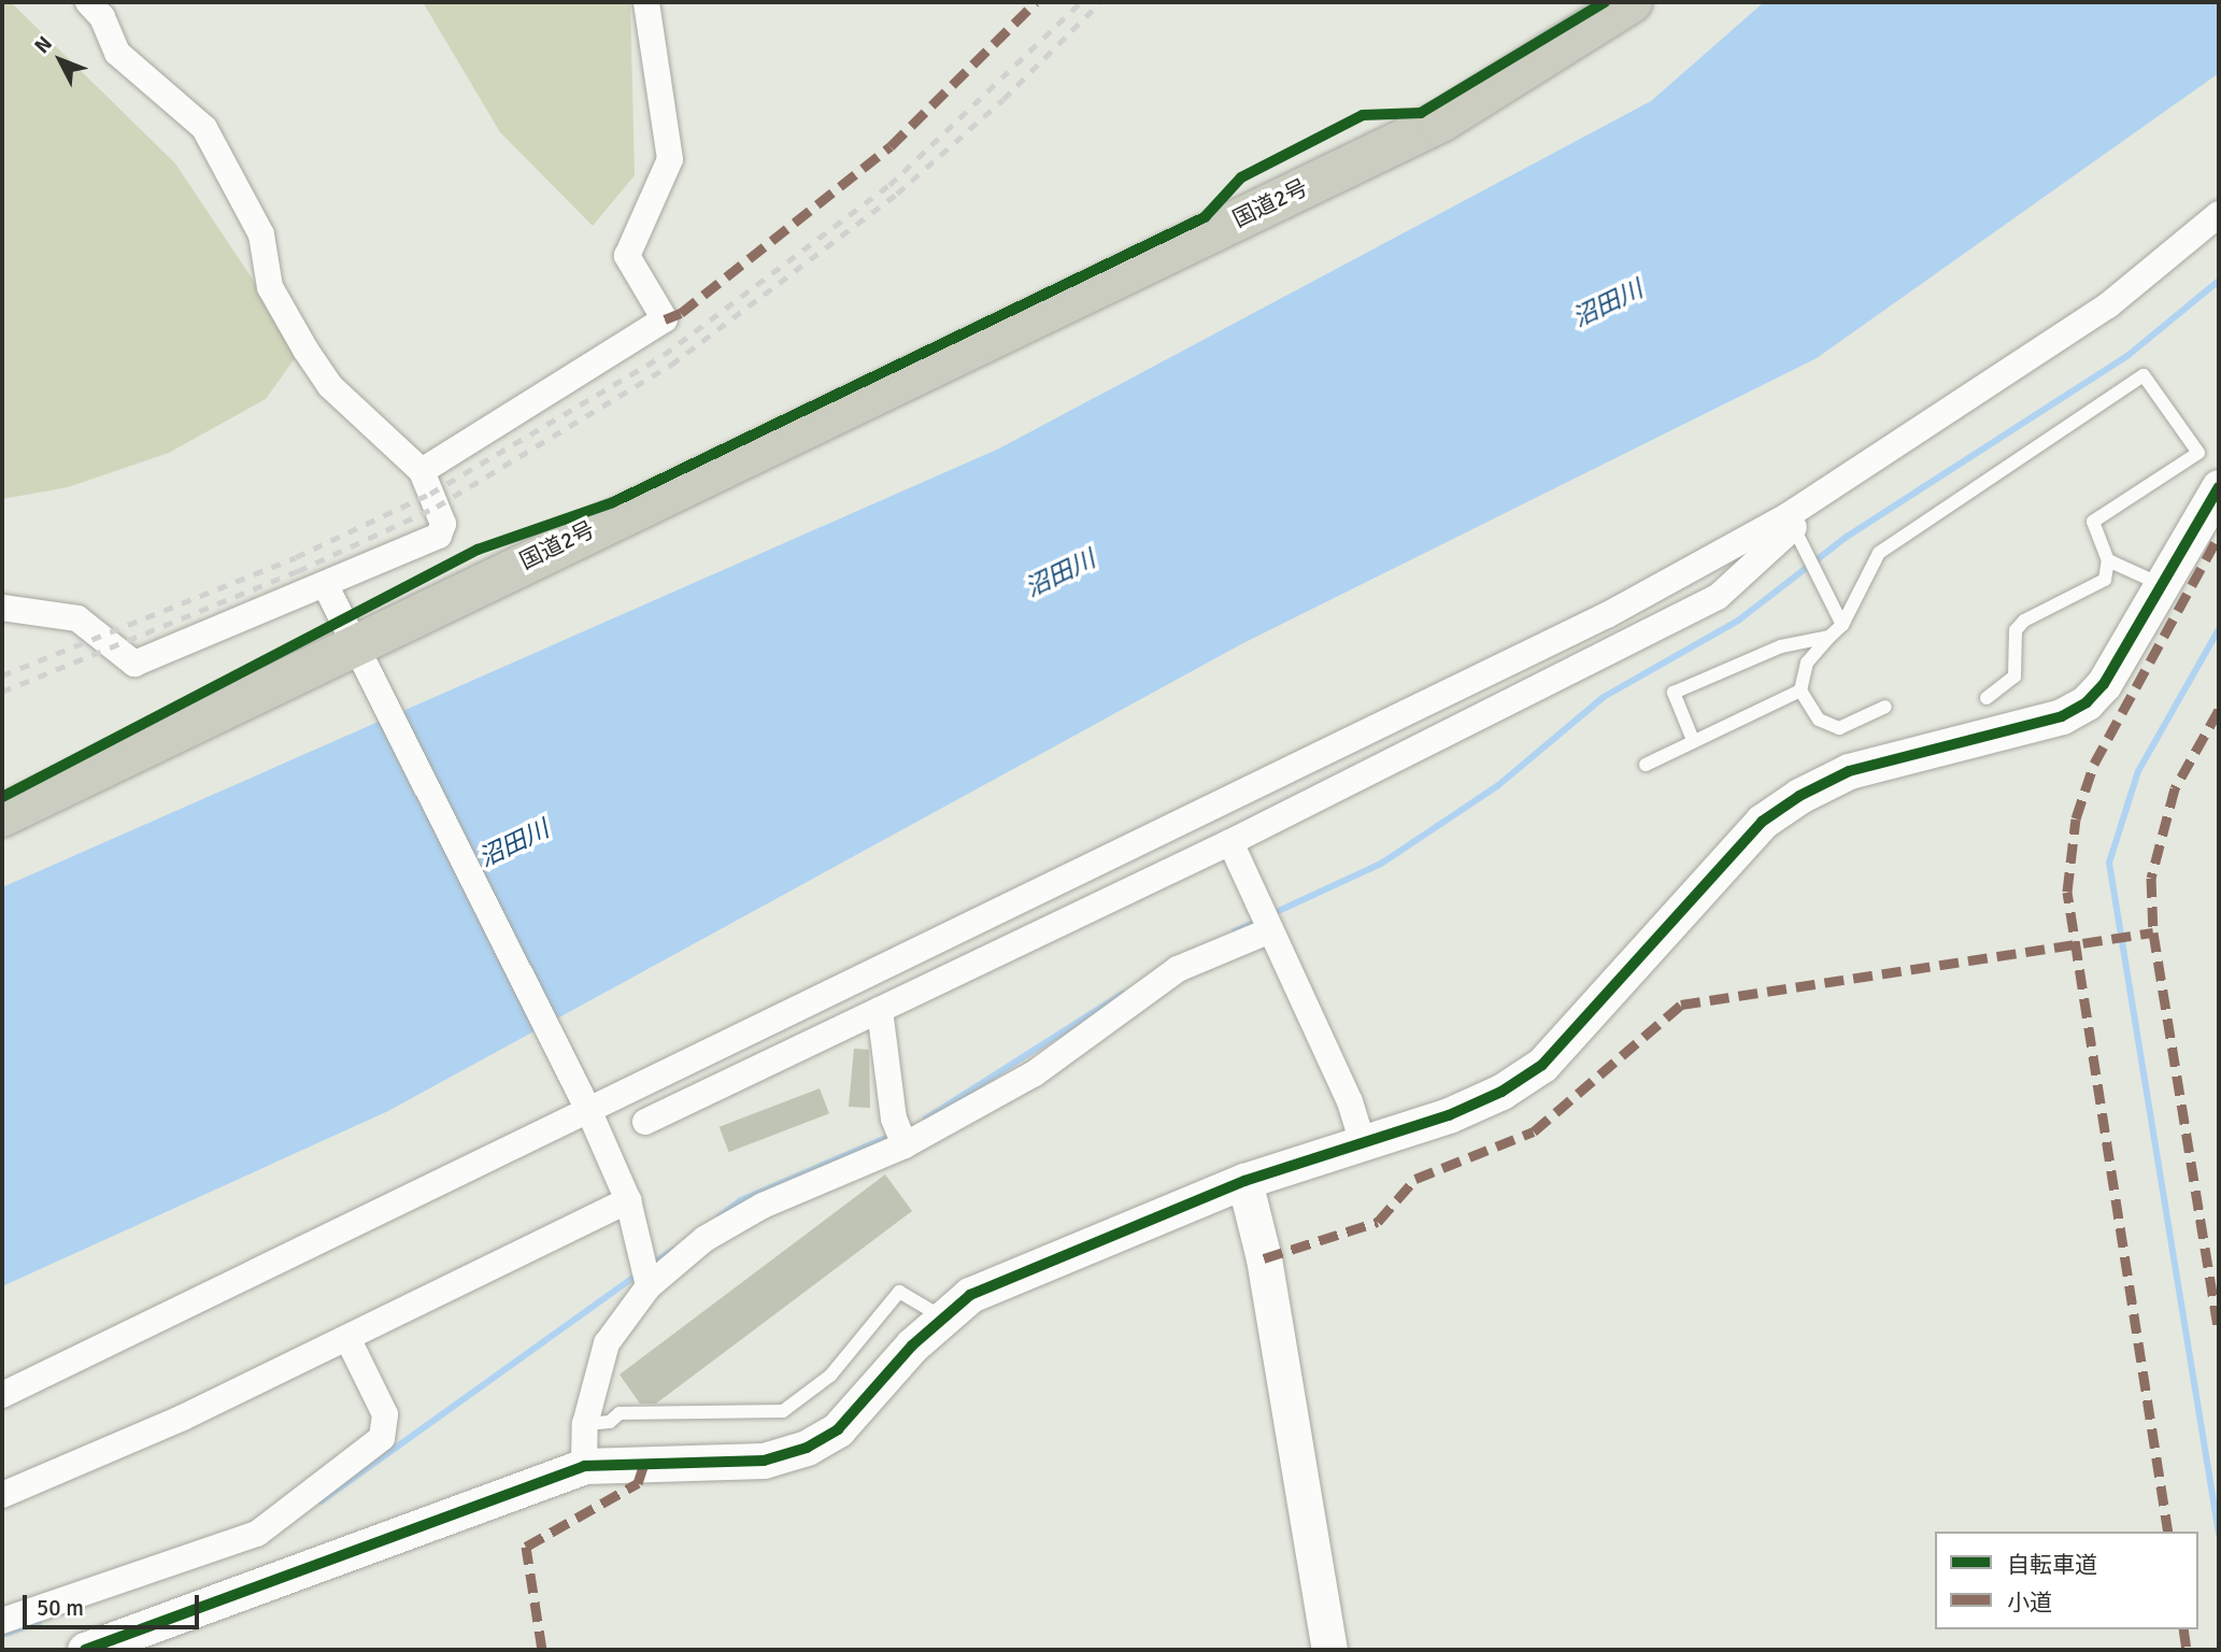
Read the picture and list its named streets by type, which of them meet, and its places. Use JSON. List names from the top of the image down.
{
  "streets": {
    "highway": ["国道2号"]
  },
  "water": ["沼田川"],
  "legend": ["自転車道", "小道"],
  "scale_bar": "50 m",
  "north": "top left"
}
